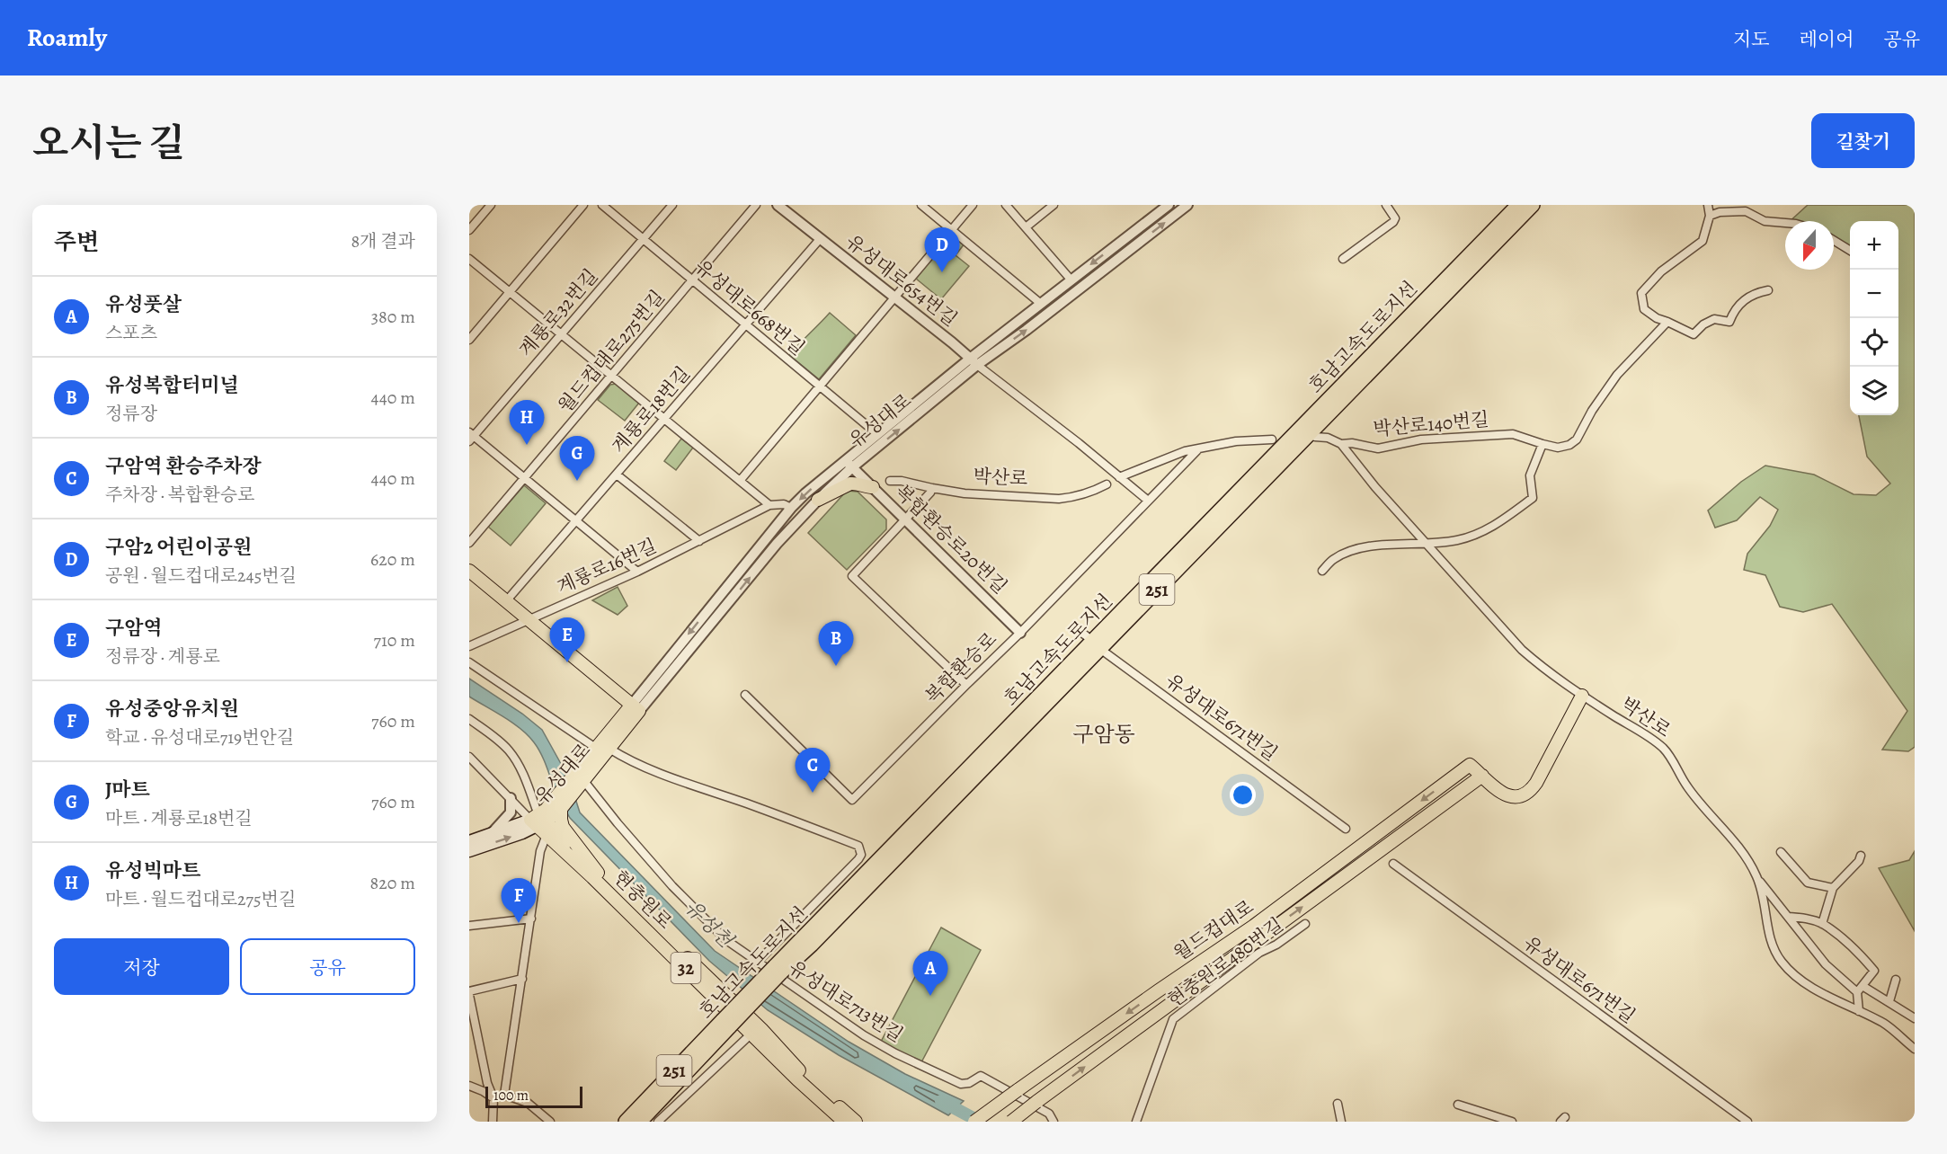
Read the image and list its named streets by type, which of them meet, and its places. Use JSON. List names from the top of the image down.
{
  "streets": {
    "highway": ["호남고속도로지선", "251"],
    "main road": [
      "유성대로",
      "현충원로",
      "월드컵대로",
      "32"
    ],
    "street": [
      "유성대로654번길",
      "유성대로668번길",
      "계룡로32번길",
      "월드컵대로275번길",
      "계룡로18번길",
      "박산로140번길",
      "박산로",
      "복합환승로20번길",
      "계룡로16번길",
      "복합환승로",
      "유성대로671번길",
      "현충원로480번길",
      "유성대로713번길"
    ]
  },
  "crossings": [
    ["유성대로654번길", "계룡로18번길"],
    ["유성대로654번길", "유성대로"],
    ["유성대로668번길", "계룡로32번길"],
    ["유성대로668번길", "월드컵대로275번길"],
    ["유성대로668번길", "계룡로18번길"],
    ["유성대로668번길", "유성대로"],
    ["유성대로", "복합환승로20번길"],
    ["유성대로", "현충원로"],
    ["유성대로", "유성대로713번길"],
    ["박산로140번길", "박산로"],
    ["복합환승로20번길", "복합환승로"]
  ],
  "districts": ["구암동"],
  "water": ["유성천"],
  "scale_bar": "100 m",
  "north": "bottom",
  "page": {
    "header": "Roamly",
    "nav": ["지도", "레이어", "공유"],
    "title": "오시는 길",
    "buttons": [
      "길찾기",
      ["저장", "공유"]
    ],
    "heading": ["주변", "8개 결과"],
    "map_buttons": ["+", "−"],
    "pins": [
      "D",
      "H",
      "G",
      "E",
      "B",
      "C",
      "F",
      "A"
    ],
    "list": [
      {
        "mark": "A",
        "name": "유성풋살",
        "note": "스포츠",
        "value": "380 m"
      },
      {
        "mark": "B",
        "name": "유성복합터미널",
        "note": "정류장",
        "value": "440 m"
      },
      {
        "mark": "C",
        "name": "구암역 환승주차장",
        "note": "주차장 · 복합환승로",
        "value": "440 m"
      },
      {
        "mark": "D",
        "name": "구암2 어린이공원",
        "note": "공원 · 월드컵대로245번길",
        "value": "620 m"
      },
      {
        "mark": "E",
        "name": "구암역",
        "note": "정류장 · 계룡로",
        "value": "710 m"
      },
      {
        "mark": "F",
        "name": "유성중앙유치원",
        "note": "학교 · 유성대로719번안길",
        "value": "760 m"
      },
      {
        "mark": "G",
        "name": "J마트",
        "note": "마트 · 계룡로18번길",
        "value": "760 m"
      },
      {
        "mark": "H",
        "name": "유성빅마트",
        "note": "마트 · 월드컵대로275번길",
        "value": "820 m"
      }
    ],
    "scale": "100 m"
  }
}
